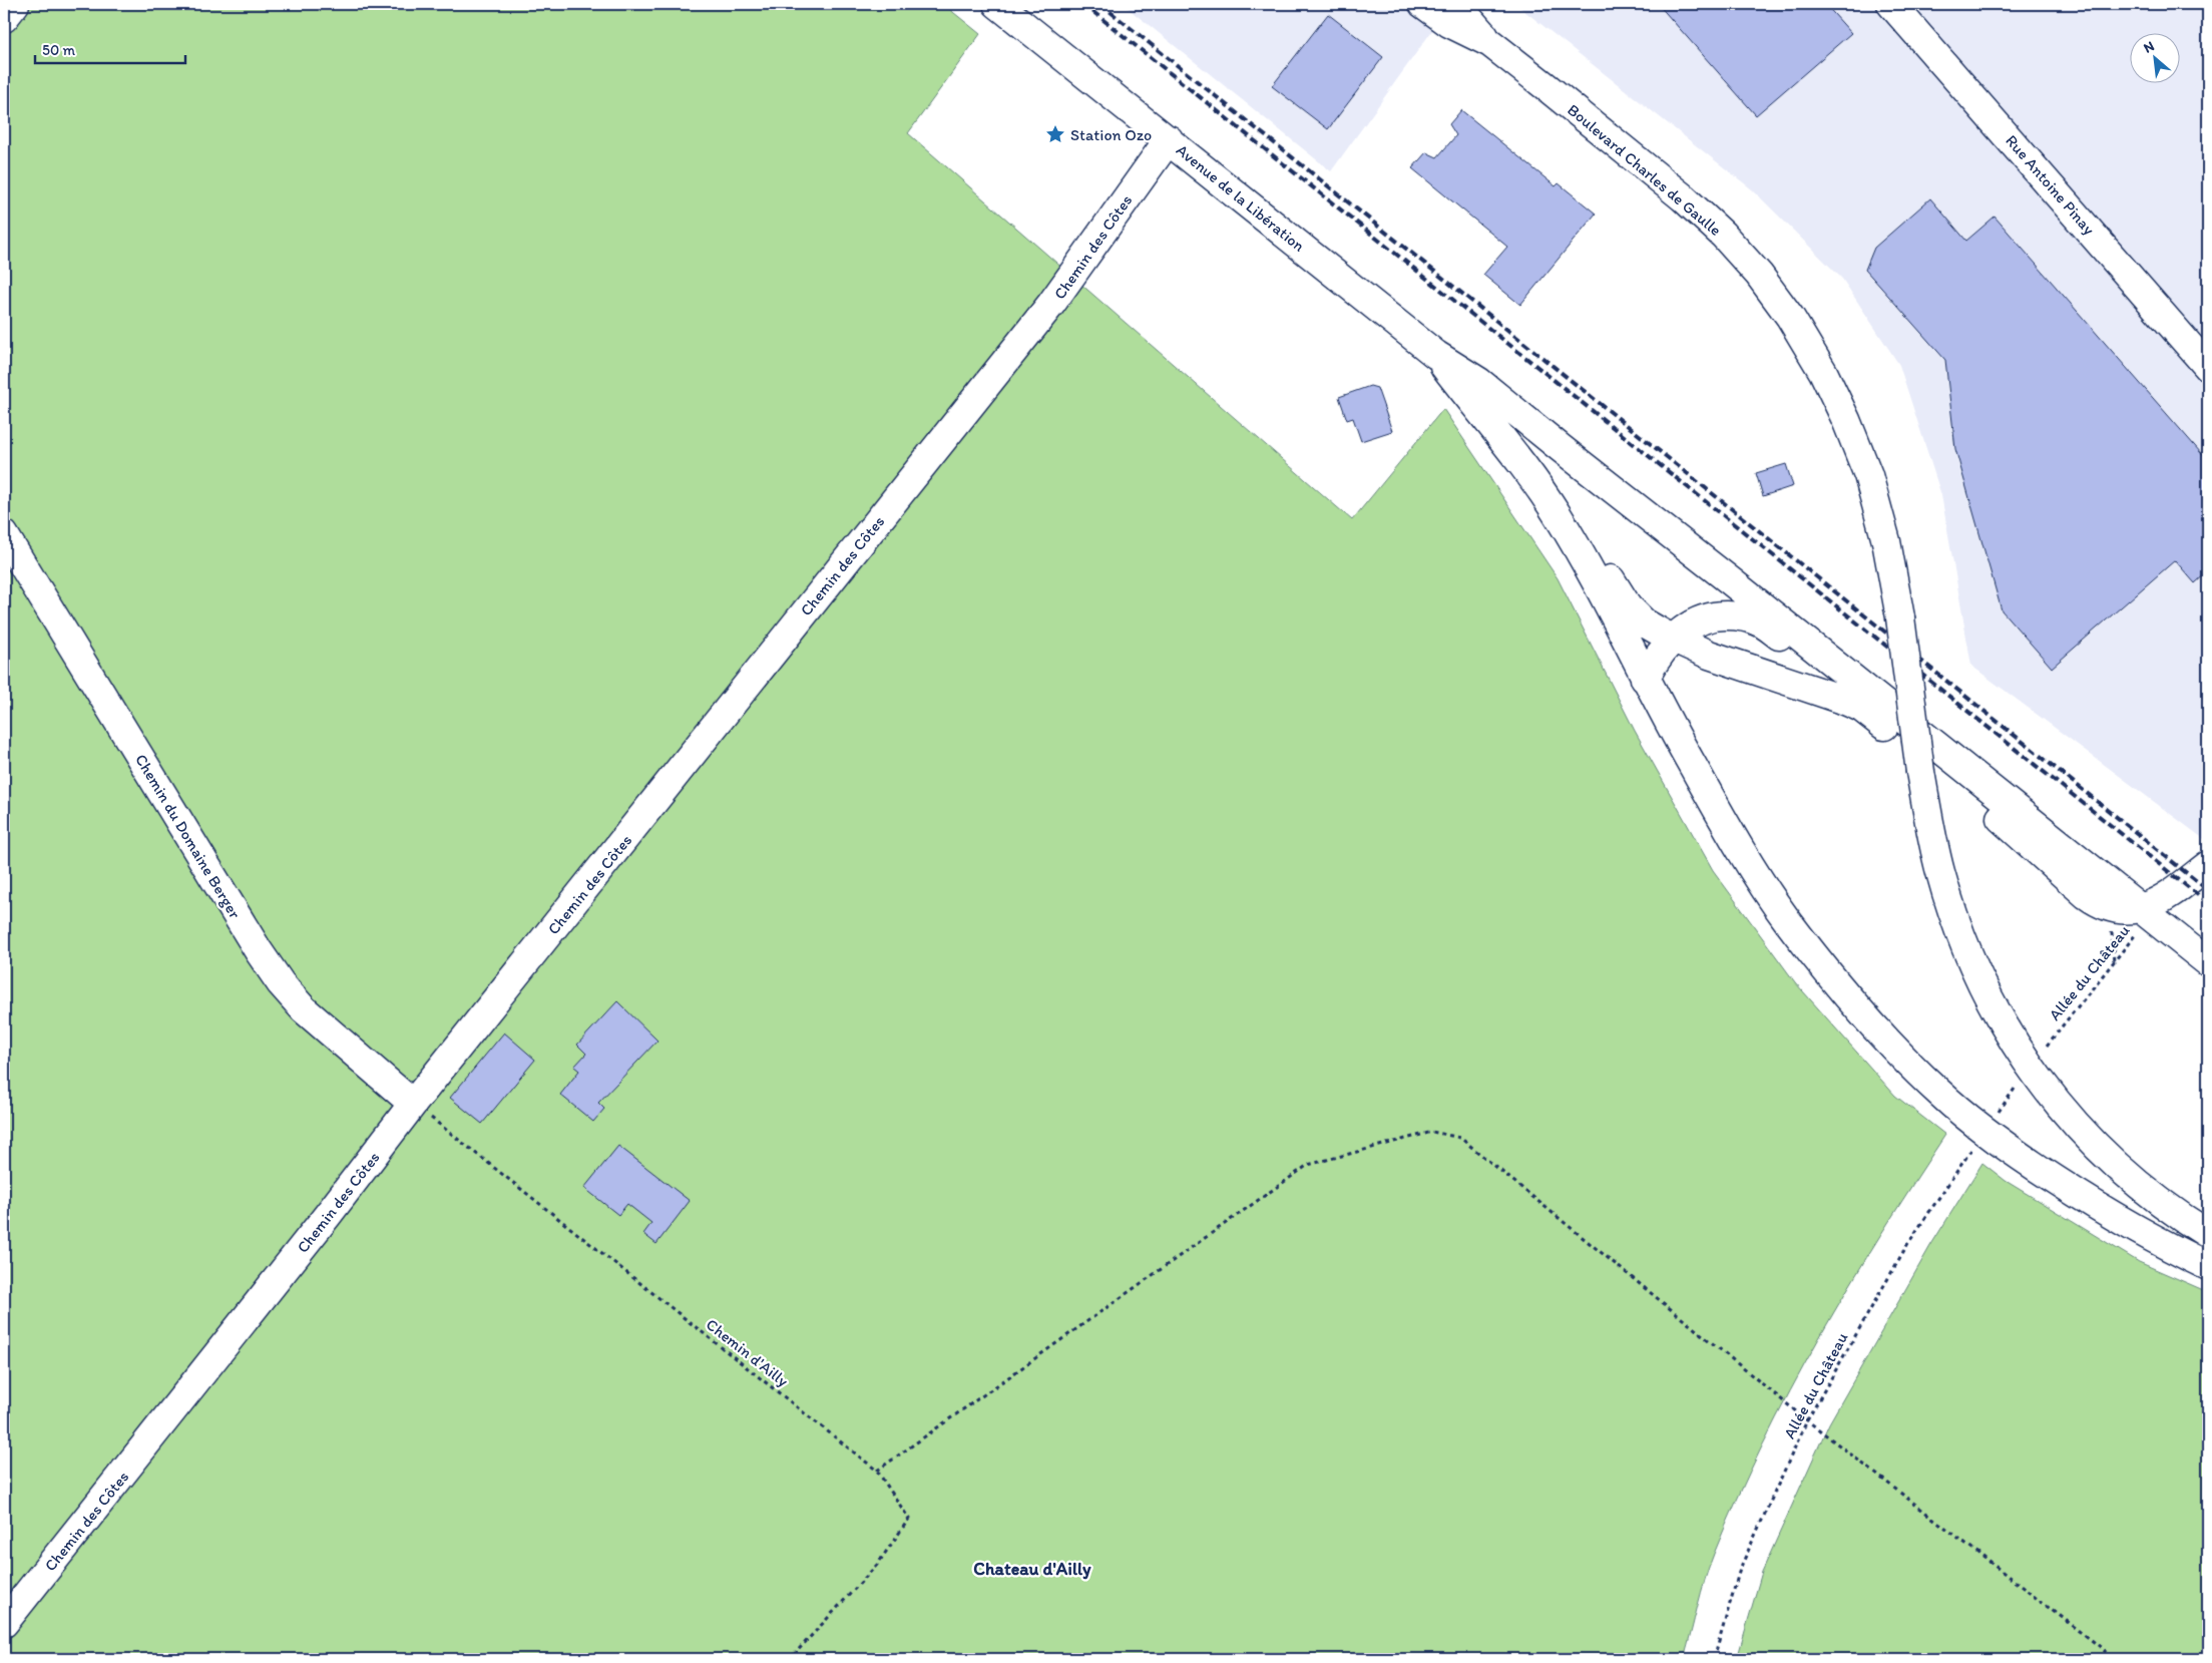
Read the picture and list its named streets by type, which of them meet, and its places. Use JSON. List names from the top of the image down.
{
  "streets": {
    "street": [
      "Boulevard Charles de Gaulle",
      "Rue Antoine Pinay",
      "Avenue de la Libération",
      "Chemin des Côtes",
      "Chemin du Domaine Berger"
    ],
    "path": ["Allée du Château", "Chemin d'Ailly"]
  },
  "crossings": [
    ["Avenue de la Libération", "Chemin des Côtes"],
    ["Chemin des Côtes", "Chemin du Domaine Berger"],
    ["Chemin des Côtes", "Chemin d'Ailly"],
    ["Chemin du Domaine Berger", "Chemin d'Ailly"]
  ],
  "districts": ["Chateau d'Ailly"],
  "places": {
    "place": ["Station Ozo"]
  },
  "scale_bar": "50 m",
  "north": "top left"
}
